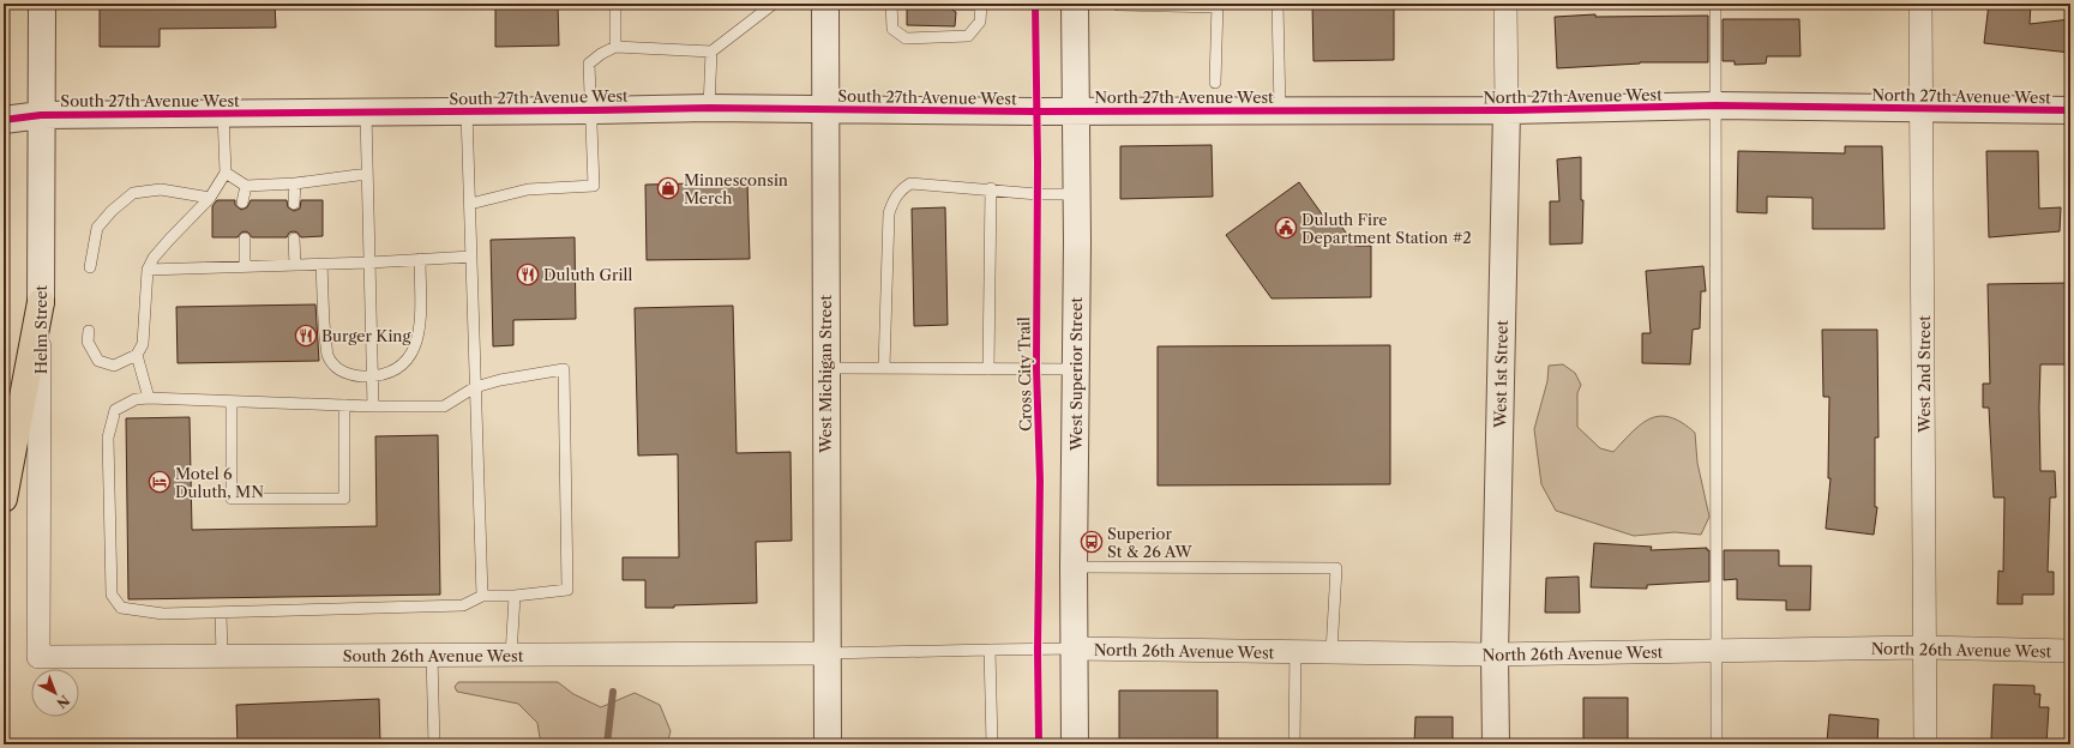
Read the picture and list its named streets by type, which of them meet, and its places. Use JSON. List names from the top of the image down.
{
  "streets": {
    "street": [
      "North 27th Avenue West",
      "South 27th Avenue West",
      "Helm Street",
      "West Michigan Street",
      "West Superior Street",
      "West 1st Street",
      "West 2nd Street",
      "North 26th Avenue West",
      "South 26th Avenue West"
    ],
    "cycle path": ["Cross City Trail"]
  },
  "crossings": [
    ["North 27th Avenue West", "South 27th Avenue West"],
    ["North 27th Avenue West", "West Superior Street"],
    ["North 27th Avenue West", "West 1st Street"],
    ["North 27th Avenue West", "West 2nd Street"],
    ["South 27th Avenue West", "Helm Street"],
    ["South 27th Avenue West", "West Michigan Street"],
    ["South 27th Avenue West", "West Superior Street"],
    ["Helm Street", "South 26th Avenue West"],
    ["West Michigan Street", "South 26th Avenue West"],
    ["West Superior Street", "North 26th Avenue West"],
    ["West 1st Street", "North 26th Avenue West"],
    ["West 2nd Street", "North 26th Avenue West"]
  ],
  "places": {
    "shop": ["Minnesconsin Merch"],
    "public building": ["Duluth Fire Department Station #2"],
    "restaurant": ["Duluth Grill", "Burger King"],
    "hotel": ["Motel 6 Duluth, MN"],
    "bus stop": ["Superior St & 26 AW"]
  },
  "north": "bottom right"
}
